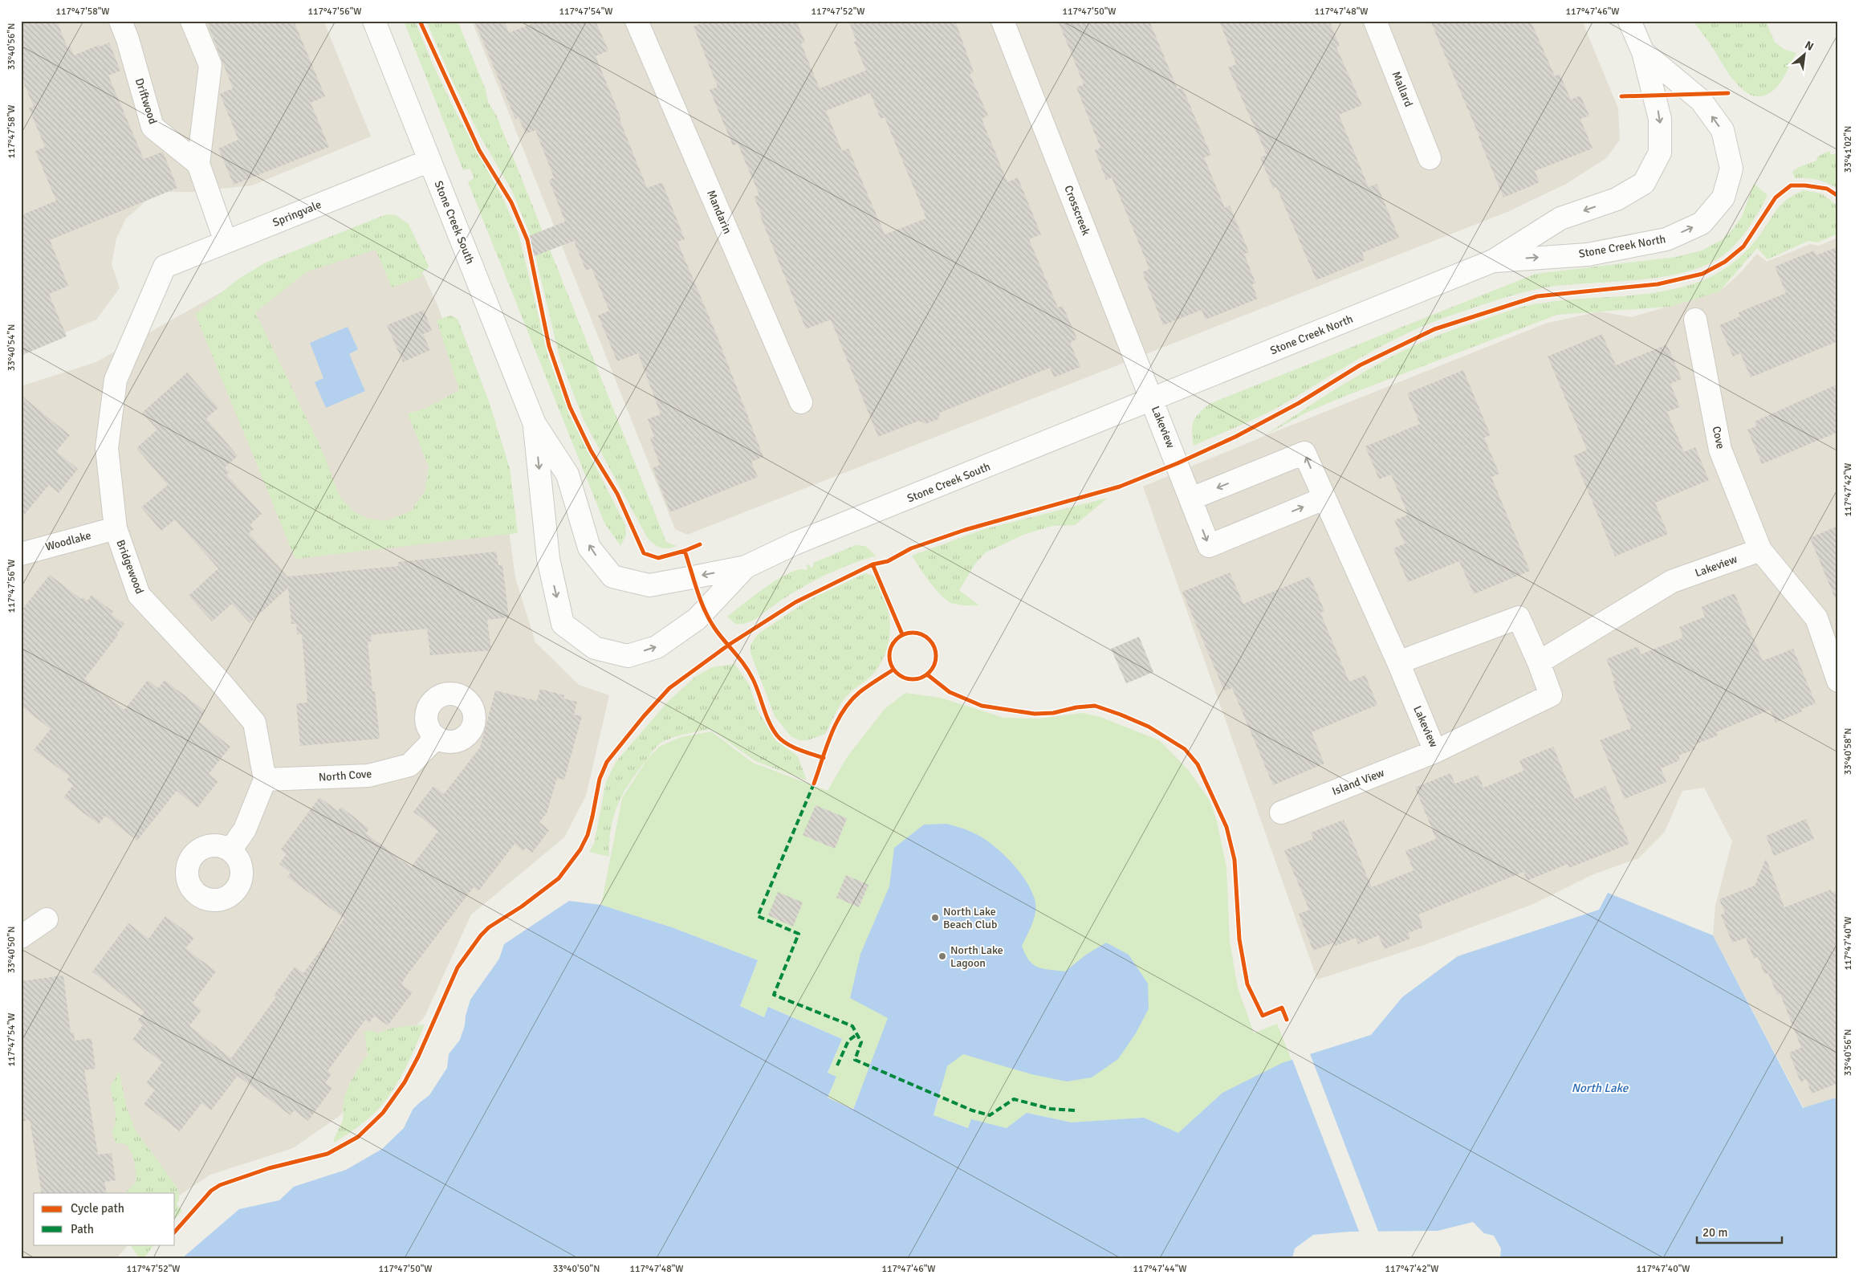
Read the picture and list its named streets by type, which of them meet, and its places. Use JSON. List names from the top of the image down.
{
  "streets": {
    "street": [
      "Mallard",
      "Driftwood",
      "Crosscreek",
      "Mandarin",
      "Springvale",
      "Stone Creek South",
      "Stone Creek North",
      "Lakeview",
      "Cove",
      "Woodlake",
      "Bridgewood",
      "North Cove",
      "Island View"
    ]
  },
  "crossings": [
    ["Crosscreek", "Stone Creek South"],
    ["Crosscreek", "Stone Creek North"],
    ["Crosscreek", "Lakeview"],
    ["Springvale", "Stone Creek South"],
    ["Springvale", "Bridgewood"],
    ["Stone Creek South", "Stone Creek North"],
    ["Stone Creek South", "Lakeview"],
    ["Stone Creek North", "Lakeview"],
    ["Lakeview", "Cove"],
    ["Lakeview", "Island View"],
    ["Woodlake", "Bridgewood"],
    ["Bridgewood", "North Cove"]
  ],
  "water": ["North Lake"],
  "places": ["North Lake Beach Club", "North Lake Lagoon"],
  "legend": ["Cycle path", "Path"],
  "scale_bar": "20 m",
  "north": "top right",
  "coordinates": [
    "117°47'58\"W",
    "117°47'56\"W",
    "117°47'54\"W",
    "117°47'52\"W",
    "117°47'50\"W",
    "117°47'48\"W",
    "117°47'46\"W",
    "33°40'56\"N",
    "33°41'02\"N",
    "33°40'54\"N",
    "117°47'42\"W",
    "33°40'58\"N",
    "117°47'40\"W",
    "33°40'50\"N",
    "117°47'44\"W"
  ]
}
